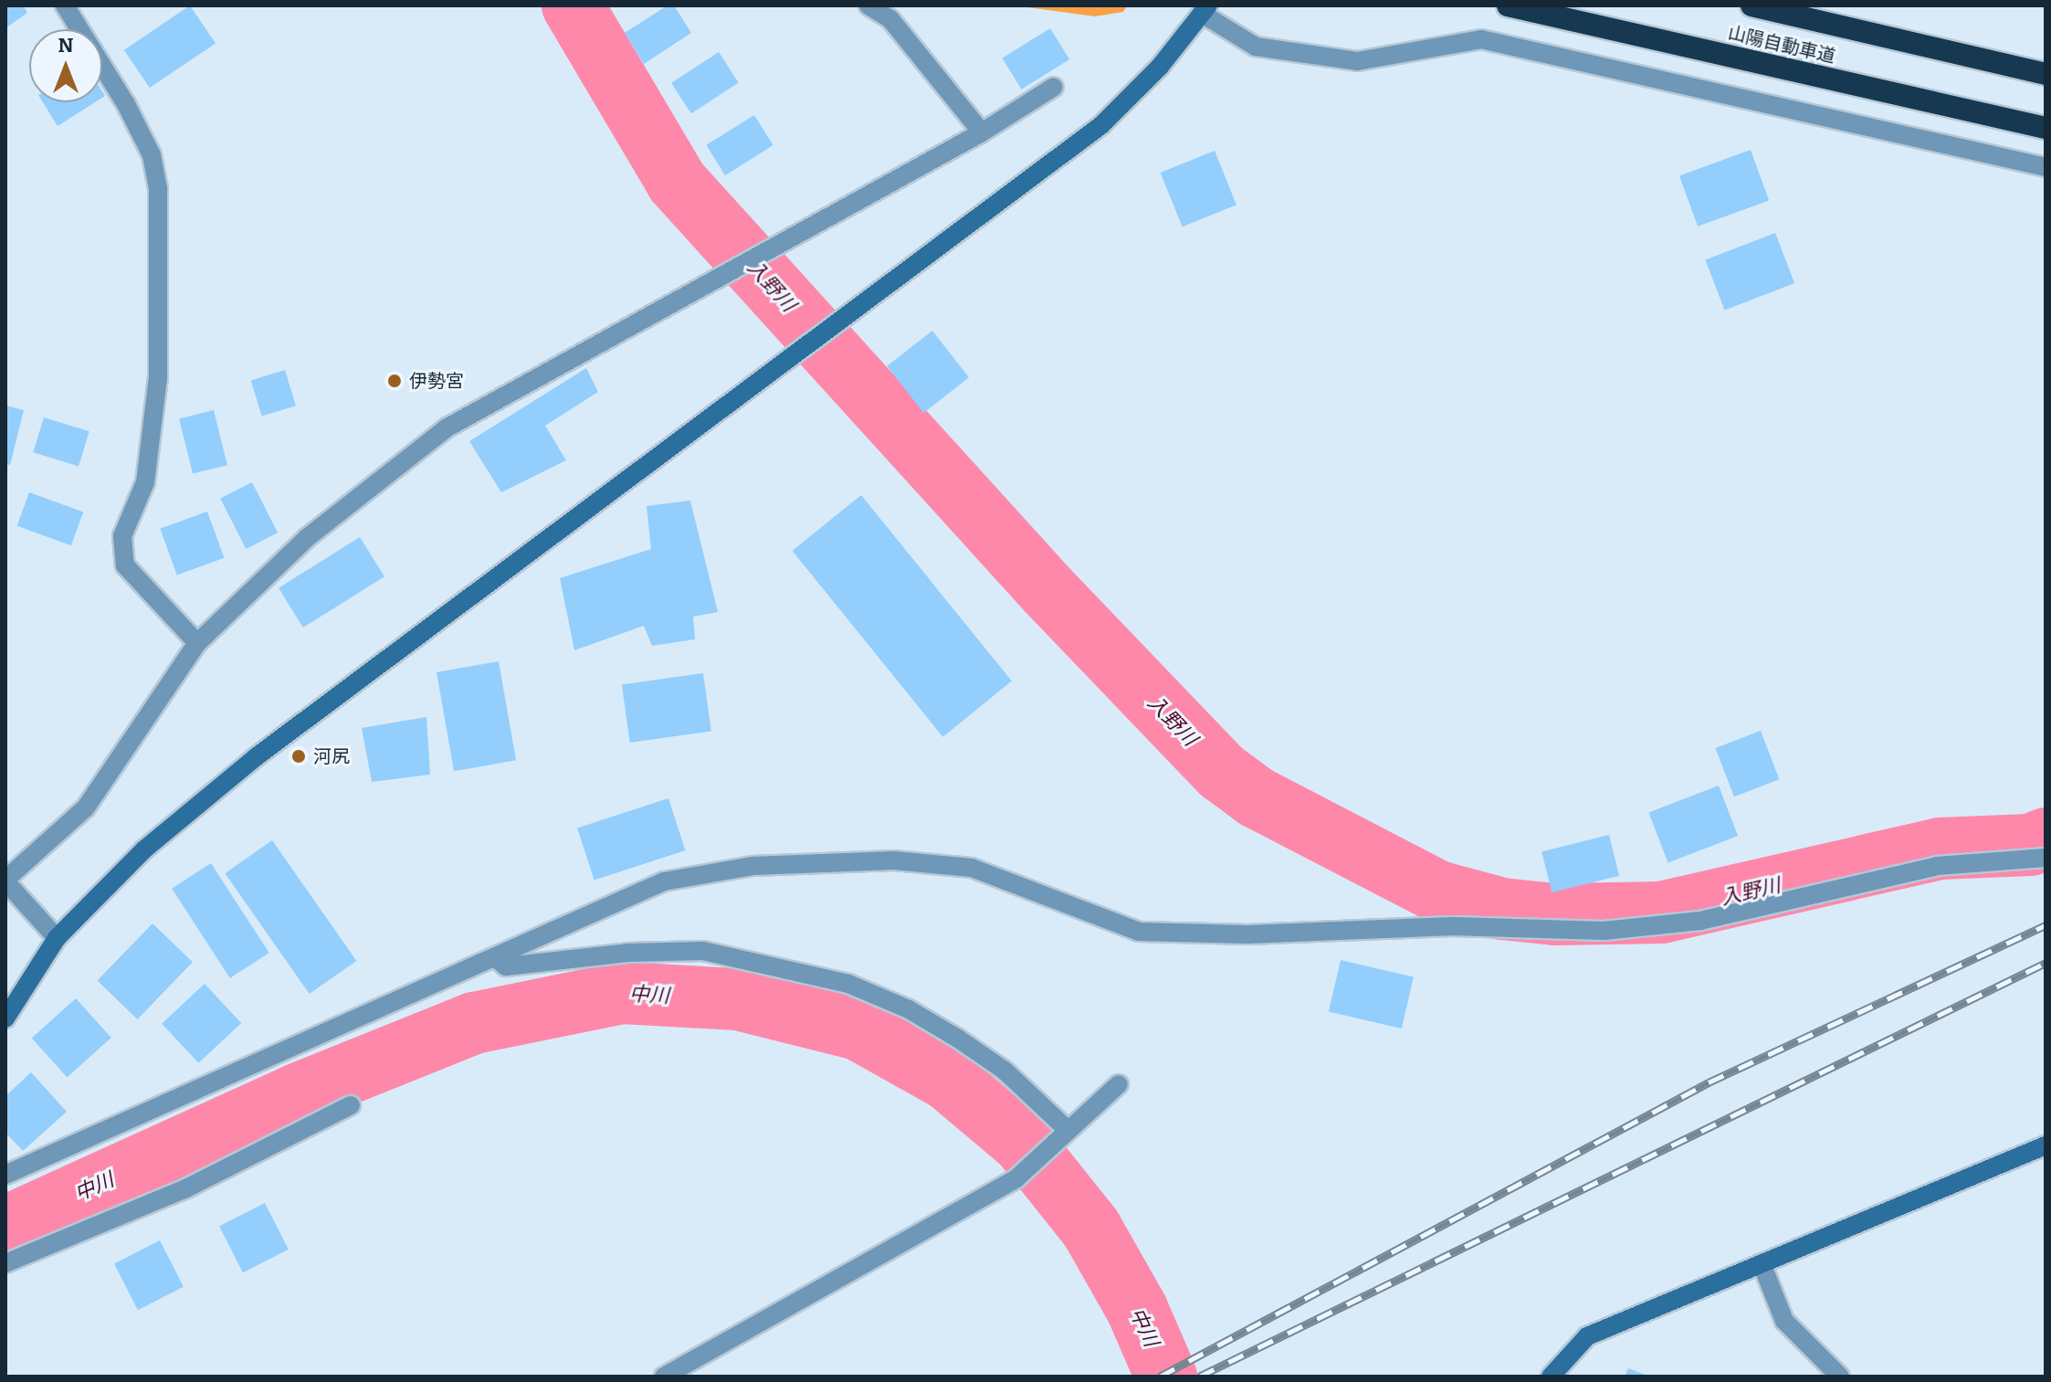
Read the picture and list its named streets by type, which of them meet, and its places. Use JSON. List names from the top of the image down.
{
  "streets": {
    "highway": ["山陽自動車道"]
  },
  "water": ["入野川", "中川"],
  "places": ["伊勢宮", "河尻"],
  "north": "top"
}
